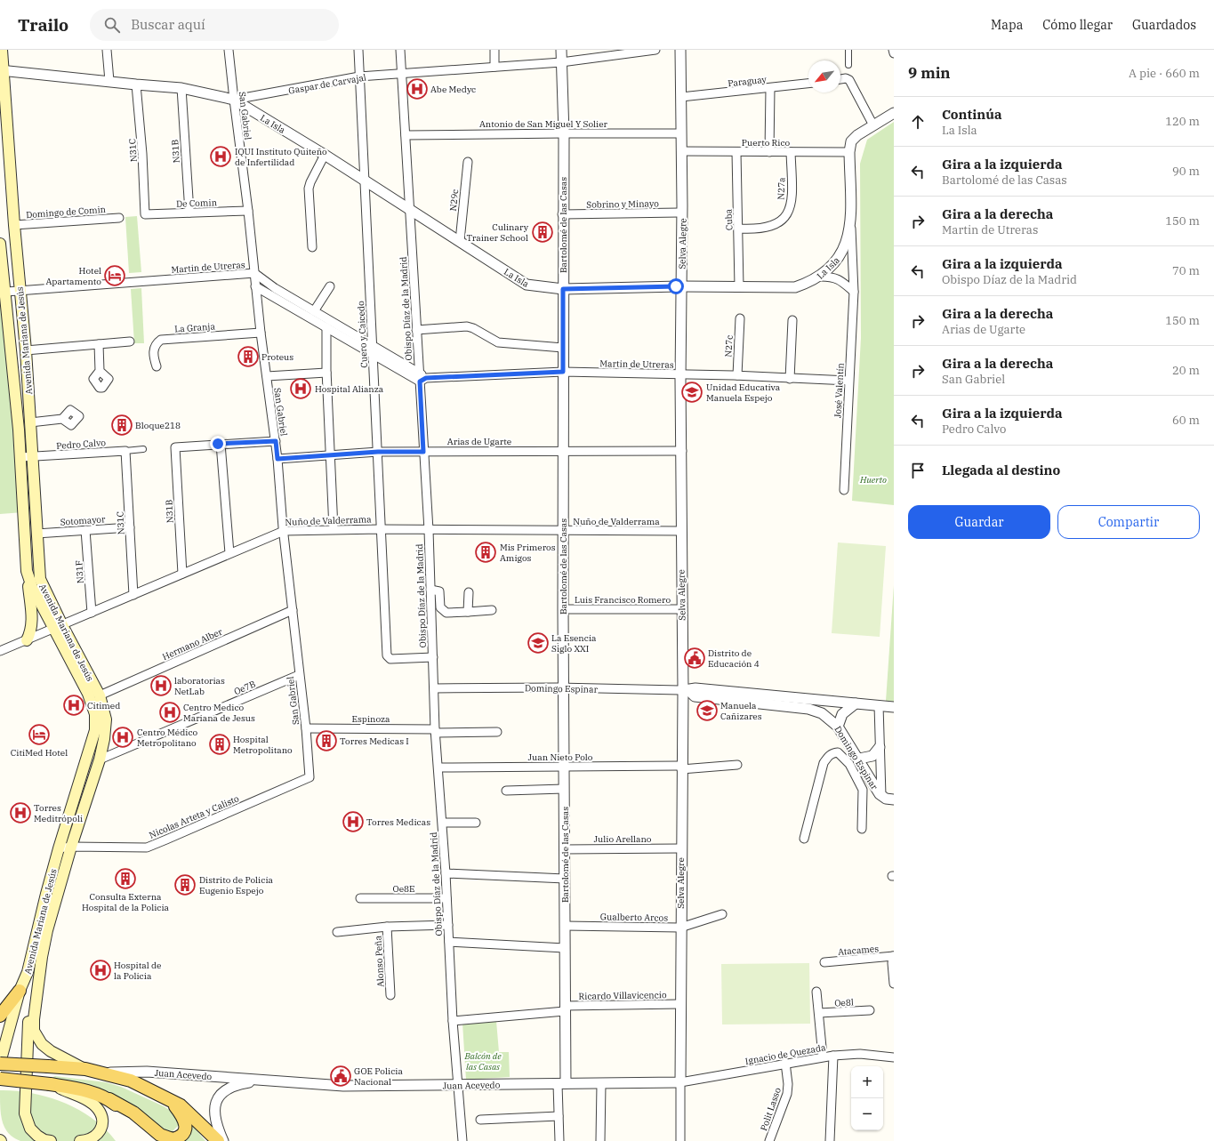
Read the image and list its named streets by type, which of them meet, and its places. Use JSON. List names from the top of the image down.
{
  "streets": {
    "main road": ["Avenida Mariana de Jesús"],
    "street": [
      "Paraguay",
      "Gaspar de Carvajal",
      "San Gabriel",
      "La Isla",
      "Antonio de San Miguel Y Solier",
      "Puerto Rico",
      "N31C",
      "N31B",
      "N27a",
      "N29c",
      "De Comin",
      "Sobrino y Minayo",
      "Domingo de Comin",
      "Cuba",
      "Bartolomé de las Casas",
      "Selva Alegre",
      "Martin de Utreras",
      "Obispo Díaz de la Madrid",
      "La Granja",
      "Cuero y Caicedo",
      "N27c",
      "José Valentín",
      "Arias de Ugarte",
      "Pedro Calvo",
      "Sotomayor",
      "Nuño de Valderrama",
      "N31F",
      "Luis Francisco Romero",
      "Hermano Alber",
      "Oe7B",
      "Domingo Espinar",
      "Espinoza",
      "Juan Nieto Polo",
      "Nicolas Arteta y Calisto",
      "Julio Arellano",
      "Oe8E",
      "Gualberto Arcos",
      "Atacames",
      "Alonso Peña",
      "Ricardo Villavicencio",
      "Oe8l",
      "Ignacio de Quezada",
      "Juan Acevedo",
      "Polit Lasso"
    ]
  },
  "crossings": [
    ["Paraguay", "Selva Alegre"],
    ["Gaspar de Carvajal", "San Gabriel"],
    ["Gaspar de Carvajal", "La Isla"],
    ["Gaspar de Carvajal", "N31C"],
    ["Gaspar de Carvajal", "N31B"],
    ["Gaspar de Carvajal", "Bartolomé de las Casas"],
    ["Gaspar de Carvajal", "Obispo Díaz de la Madrid"],
    ["Gaspar de Carvajal", "Cuero y Caicedo"],
    ["Gaspar de Carvajal", "Avenida Mariana de Jesús"],
    ["San Gabriel", "La Isla"],
    ["San Gabriel", "De Comin"],
    ["San Gabriel", "Martin de Utreras"],
    ["San Gabriel", "La Granja"],
    ["San Gabriel", "Arias de Ugarte"],
    ["San Gabriel", "Nuño de Valderrama"],
    ["San Gabriel", "Hermano Alber"],
    ["San Gabriel", "Oe7B"],
    ["San Gabriel", "Espinoza"],
    ["San Gabriel", "Nicolas Arteta y Calisto"],
    ["La Isla", "Puerto Rico"],
    ["La Isla", "N29c"],
    ["La Isla", "Cuba"],
    ["La Isla", "Bartolomé de las Casas"],
    ["La Isla", "Selva Alegre"],
    ["La Isla", "Obispo Díaz de la Madrid"],
    ["La Isla", "Cuero y Caicedo"],
    ["La Isla", "José Valentín"],
    ["Antonio de San Miguel Y Solier", "Bartolomé de las Casas"],
    ["Antonio de San Miguel Y Solier", "Selva Alegre"],
    ["Antonio de San Miguel Y Solier", "Obispo Díaz de la Madrid"],
    ["Puerto Rico", "N27a"],
    ["Puerto Rico", "Cuba"],
    ["Puerto Rico", "Selva Alegre"],
    ["N31C", "De Comin"],
    ["N31C", "Pedro Calvo"],
    ["N31C", "Sotomayor"],
    ["N31C", "Nuño de Valderrama"],
    ["N31B", "De Comin"],
    ["N31B", "Nuño de Valderrama"],
    ["N27a", "Cuba"],
    ["Sobrino y Minayo", "Bartolomé de las Casas"],
    ["Sobrino y Minayo", "Selva Alegre"],
    ["Domingo de Comin", "Avenida Mariana de Jesús"],
    ["Bartolomé de las Casas", "Martin de Utreras"],
    ["Bartolomé de las Casas", "Arias de Ugarte"],
    ["Bartolomé de las Casas", "Nuño de Valderrama"],
    ["Bartolomé de las Casas", "Luis Francisco Romero"],
    ["Bartolomé de las Casas", "Domingo Espinar"],
    ["Bartolomé de las Casas", "Juan Nieto Polo"],
    ["Bartolomé de las Casas", "Julio Arellano"],
    ["Bartolomé de las Casas", "Gualberto Arcos"],
    ["Bartolomé de las Casas", "Ricardo Villavicencio"],
    ["Bartolomé de las Casas", "Juan Acevedo"],
    ["Selva Alegre", "Martin de Utreras"],
    ["Selva Alegre", "Arias de Ugarte"],
    ["Selva Alegre", "Nuño de Valderrama"],
    ["Selva Alegre", "Luis Francisco Romero"],
    ["Selva Alegre", "Domingo Espinar"],
    ["Selva Alegre", "Juan Nieto Polo"],
    ["Selva Alegre", "Julio Arellano"],
    ["Selva Alegre", "Gualberto Arcos"],
    ["Selva Alegre", "Ricardo Villavicencio"],
    ["Selva Alegre", "Ignacio de Quezada"],
    ["Selva Alegre", "Juan Acevedo"],
    ["Martin de Utreras", "Obispo Díaz de la Madrid"],
    ["Martin de Utreras", "Cuero y Caicedo"],
    ["Martin de Utreras", "Avenida Mariana de Jesús"],
    ["Martin de Utreras", "N27c"],
    ["Martin de Utreras", "José Valentín"],
    ["Obispo Díaz de la Madrid", "Cuero y Caicedo"],
    ["Obispo Díaz de la Madrid", "Arias de Ugarte"],
    ["Obispo Díaz de la Madrid", "Nuño de Valderrama"],
    ["Obispo Díaz de la Madrid", "Domingo Espinar"],
    ["Obispo Díaz de la Madrid", "Espinoza"],
    ["Obispo Díaz de la Madrid", "Juan Nieto Polo"],
    ["Obispo Díaz de la Madrid", "Oe8E"],
    ["Obispo Díaz de la Madrid", "Ricardo Villavicencio"],
    ["Obispo Díaz de la Madrid", "Juan Acevedo"],
    ["Cuero y Caicedo", "Arias de Ugarte"],
    ["Cuero y Caicedo", "Nuño de Valderrama"],
    ["Avenida Mariana de Jesús", "Pedro Calvo"],
    ["Avenida Mariana de Jesús", "Sotomayor"],
    ["Avenida Mariana de Jesús", "Nuño de Valderrama"],
    ["Avenida Mariana de Jesús", "Hermano Alber"],
    ["Avenida Mariana de Jesús", "Oe7B"],
    ["Avenida Mariana de Jesús", "Nicolas Arteta y Calisto"],
    ["Sotomayor", "N31F"],
    ["Nuño de Valderrama", "N31F"],
    ["Ignacio de Quezada", "Juan Acevedo"],
    ["Ignacio de Quezada", "Polit Lasso"]
  ],
  "parks": ["Huerto", "Balcón de las Casas"],
  "places": {
    "hospital": [
      "Abe Medyc",
      "IQUI Instituto Quiteño de Infertilidad",
      "Hospital Alianza",
      "laboratorias NetLab",
      "Citimed",
      "Centro Medico Mariana de Jesus",
      "Centro Médico Metropolitano",
      "Torres Meditrópoli",
      "Torres Medicas",
      "Hospital de la Policia"
    ],
    "building": [
      "Culinary Trainer School",
      "Proteus",
      "Bloque218",
      "Mis Primeros Amigos",
      "Torres Medicas I",
      "Hospital Metropolitano",
      "Consulta Externa Hospital de la Policia",
      "Distrito de Policia Eugenio Espejo"
    ],
    "hotel": ["Hotel Apartamento", "CitiMed Hotel"],
    "school or university": ["Unidad Educativa Manuela Espejo", "La Esencia Siglo XXI", "Manuela Cañizares"],
    "public building": ["Distrito de Educación 4", "GOE Policia Nacional"]
  },
  "north": "bottom left",
  "page": {
    "header": "Trailo",
    "search": "Buscar aquí",
    "nav": ["Mapa", "Cómo llegar", "Guardados"],
    "heading": ["9 min", "A pie · 660 m"],
    "list": [
      ["Continúa", "La Isla", "120 m"],
      ["Gira a la izquierda", "Bartolomé de las Casas", "90 m"],
      ["Gira a la derecha", "Martin de Utreras", "150 m"],
      ["Gira a la izquierda", "Obispo Díaz de la Madrid", "70 m"],
      ["Gira a la derecha", "Arias de Ugarte", "150 m"],
      ["Gira a la derecha", "San Gabriel", "20 m"],
      ["Gira a la izquierda", "Pedro Calvo", "60 m"],
      "Llegada al destino"
    ],
    "buttons": ["Guardar", "Compartir"],
    "map_buttons": ["+", "−"]
  }
}
